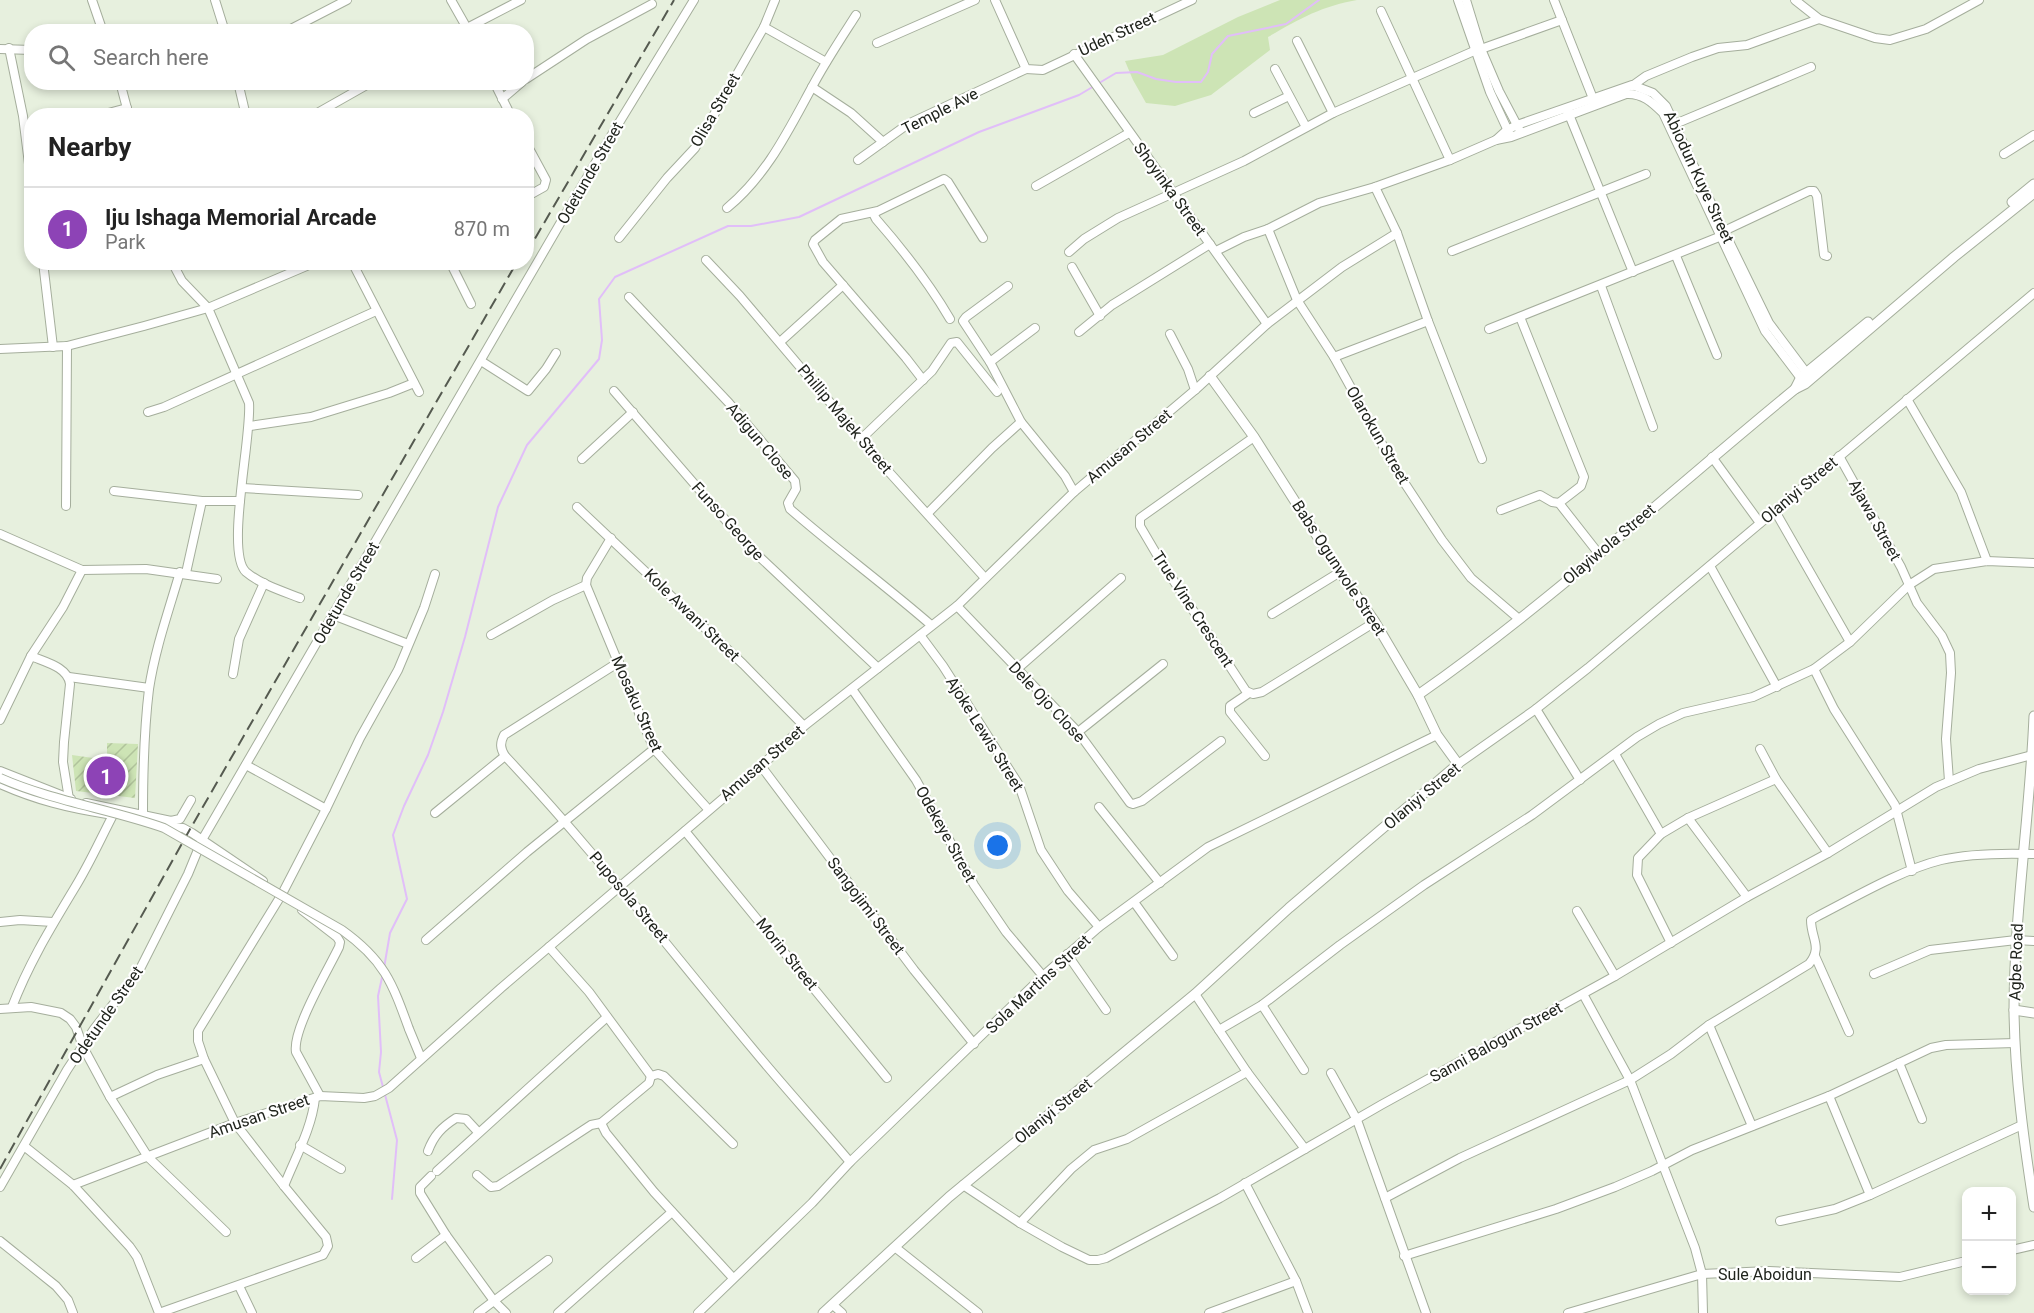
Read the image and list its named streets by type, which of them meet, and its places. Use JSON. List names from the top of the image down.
{
  "streets": {
    "street": [
      "Udeh Street",
      "Olisa Street",
      "Temple Ave",
      "Odetunde Street",
      "Abiodun Kuye Street",
      "Shoyinka Street",
      "Phillip Majek Street",
      "Olarokun Street",
      "Adigun Close",
      "Amusan Street",
      "Olaniyi Street",
      "Ajawa Street",
      "Funso George",
      "Olayiwola Street",
      "Babs Ogunwole Street",
      "True Vine Crescent",
      "Kole Awani Street",
      "Dele Ojo Close",
      "Mosaku Street",
      "Ajoke Lewis Street",
      "Odekeye Street",
      "Puposola Street",
      "Sangojimi Street",
      "Morin Street",
      "Agbe Road",
      "Sola Martins Street",
      "Sanni Balogun Street",
      "Sule Aboidun"
    ]
  },
  "crossings": [
    ["Udeh Street", "Temple Ave"],
    ["Udeh Street", "Shoyinka Street"],
    ["Abiodun Kuye Street", "Olayiwola Street"],
    ["Shoyinka Street", "Amusan Street"],
    ["Phillip Majek Street", "Amusan Street"],
    ["Olarokun Street", "Amusan Street"],
    ["Olarokun Street", "Olayiwola Street"],
    ["Adigun Close", "Amusan Street"],
    ["Amusan Street", "Funso George"],
    ["Amusan Street", "Babs Ogunwole Street"],
    ["Amusan Street", "Kole Awani Street"],
    ["Amusan Street", "Dele Ojo Close"],
    ["Amusan Street", "Mosaku Street"],
    ["Amusan Street", "Ajoke Lewis Street"],
    ["Amusan Street", "Odekeye Street"],
    ["Amusan Street", "Puposola Street"],
    ["Amusan Street", "Sangojimi Street"],
    ["Amusan Street", "Morin Street"],
    ["Olaniyi Street", "Ajawa Street"],
    ["Olaniyi Street", "Babs Ogunwole Street"],
    ["Olaniyi Street", "Sanni Balogun Street"],
    ["Ajawa Street", "Sanni Balogun Street"],
    ["Olayiwola Street", "Babs Ogunwole Street"],
    ["Babs Ogunwole Street", "True Vine Crescent"],
    ["Babs Ogunwole Street", "Sola Martins Street"],
    ["Ajoke Lewis Street", "Sola Martins Street"],
    ["Odekeye Street", "Sola Martins Street"],
    ["Puposola Street", "Sola Martins Street"],
    ["Sangojimi Street", "Sola Martins Street"],
    ["Agbe Road", "Sanni Balogun Street"]
  ],
  "page": {
    "search": "Search here",
    "heading": "Nearby",
    "list": [
      {
        "mark": "1",
        "name": "Iju Ishaga Memorial Arcade",
        "note": "Park",
        "value": "870 m"
      }
    ],
    "pins": "1",
    "map_buttons": ["+", "−"]
  }
}
